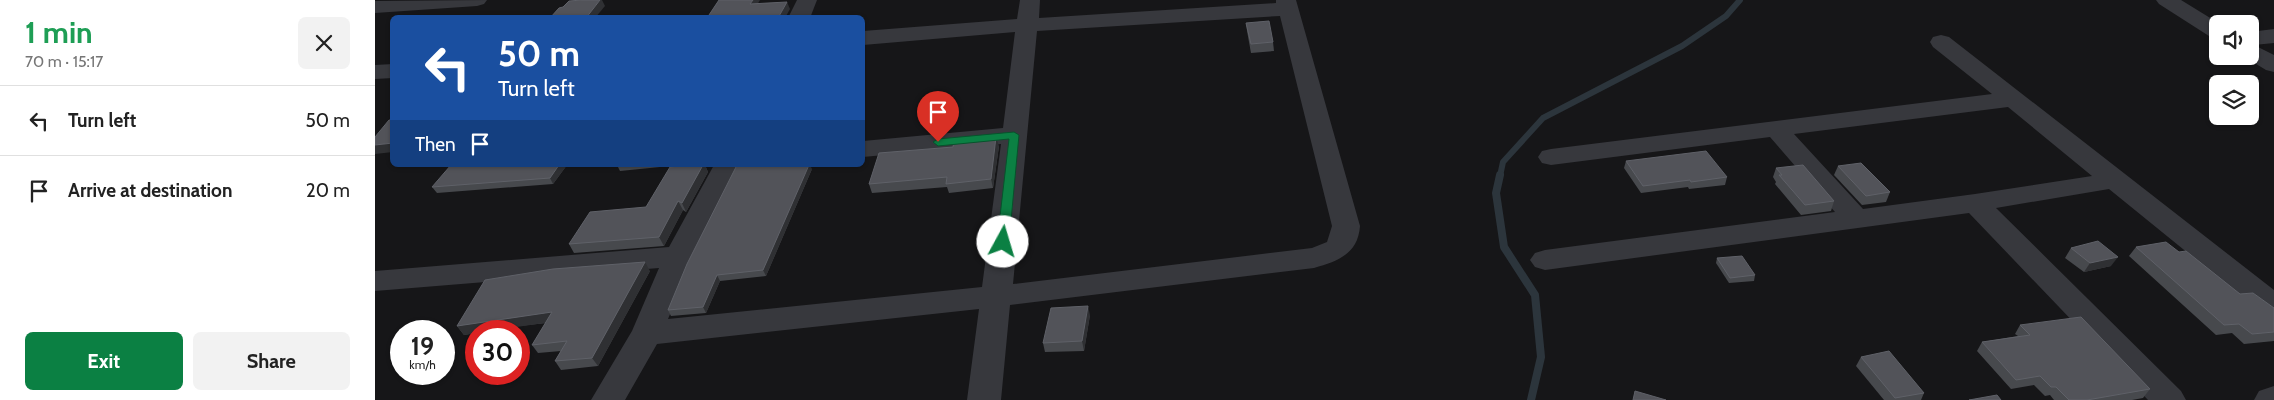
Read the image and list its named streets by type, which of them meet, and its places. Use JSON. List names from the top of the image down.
{
  "page": {
    "heading": ["1 min", "70 m · 15:17"],
    "turn": ["50 m", "Turn left"],
    "list": [
      {
        "name": "Turn left",
        "value": "50 m"
      },
      {
        "name": "Arrive at destination",
        "value": "20 m"
      }
    ],
    "then": "Then",
    "speed": "19 km/h",
    "limit": "30",
    "buttons": ["Exit", "Share"]
  }
}
